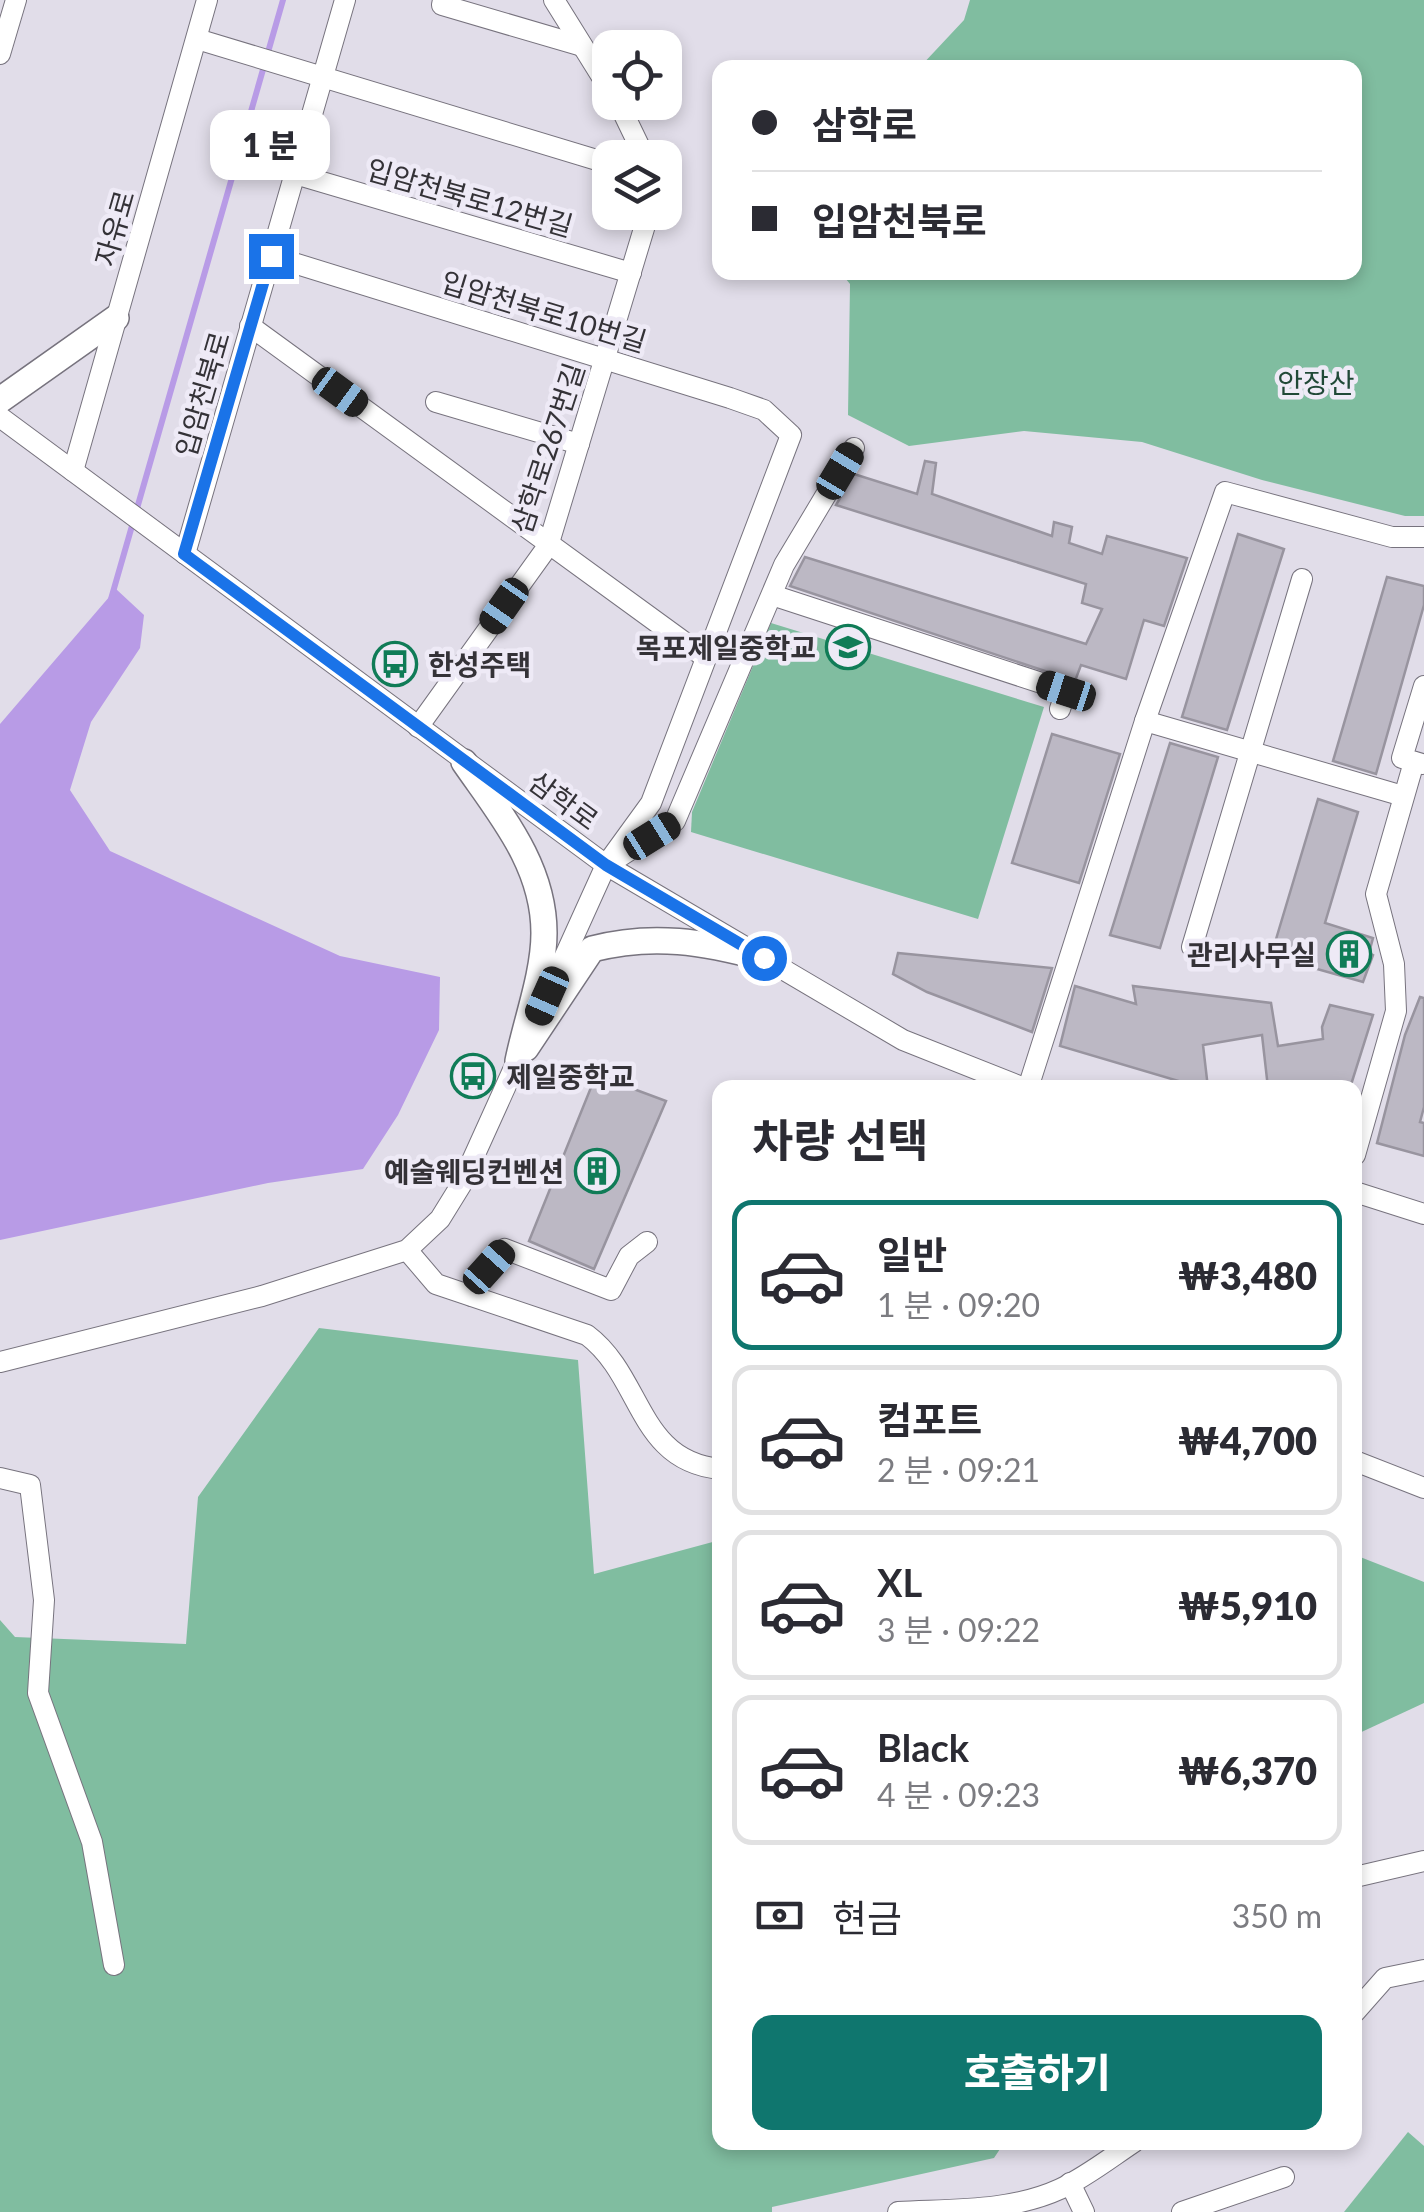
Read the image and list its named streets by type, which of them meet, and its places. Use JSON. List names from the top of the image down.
{
  "streets": {
    "street": [
      "입암천북로12번길",
      "자유로",
      "입암천북로10번길",
      "입암천북로",
      "삼학로267번길",
      "삼학로"
    ]
  },
  "crossings": [
    ["입암천북로12번길", "입암천북로"],
    ["입암천북로12번길", "삼학로267번길"],
    ["자유로", "삼학로"],
    ["입암천북로10번길", "입암천북로"],
    ["입암천북로10번길", "삼학로267번길"],
    ["입암천북로", "삼학로"],
    ["삼학로267번길", "삼학로"]
  ],
  "parks": ["안장산"],
  "places": {
    "school or university": ["목포제일중학교"],
    "bus stop": ["한성주택", "제일중학교"],
    "building": ["관리사무실", "예술웨딩컨벤션"]
  },
  "page": {
    "banner": ["삼학로", "입암천북로"],
    "bubble": "1 분",
    "heading": "차량 선택",
    "list": [
      {
        "name": "일반",
        "note": "1 분 · 09:20",
        "value": "₩3,480"
      },
      {
        "name": "컴포트",
        "note": "2 분 · 09:21",
        "value": "₩4,700"
      },
      {
        "name": "XL",
        "note": "3 분 · 09:22",
        "value": "₩5,910"
      },
      {
        "name": "Black",
        "note": "4 분 · 09:23",
        "value": "₩6,370"
      }
    ],
    "pay": ["현금", "350 m"],
    "buttons": "호출하기"
  }
}
